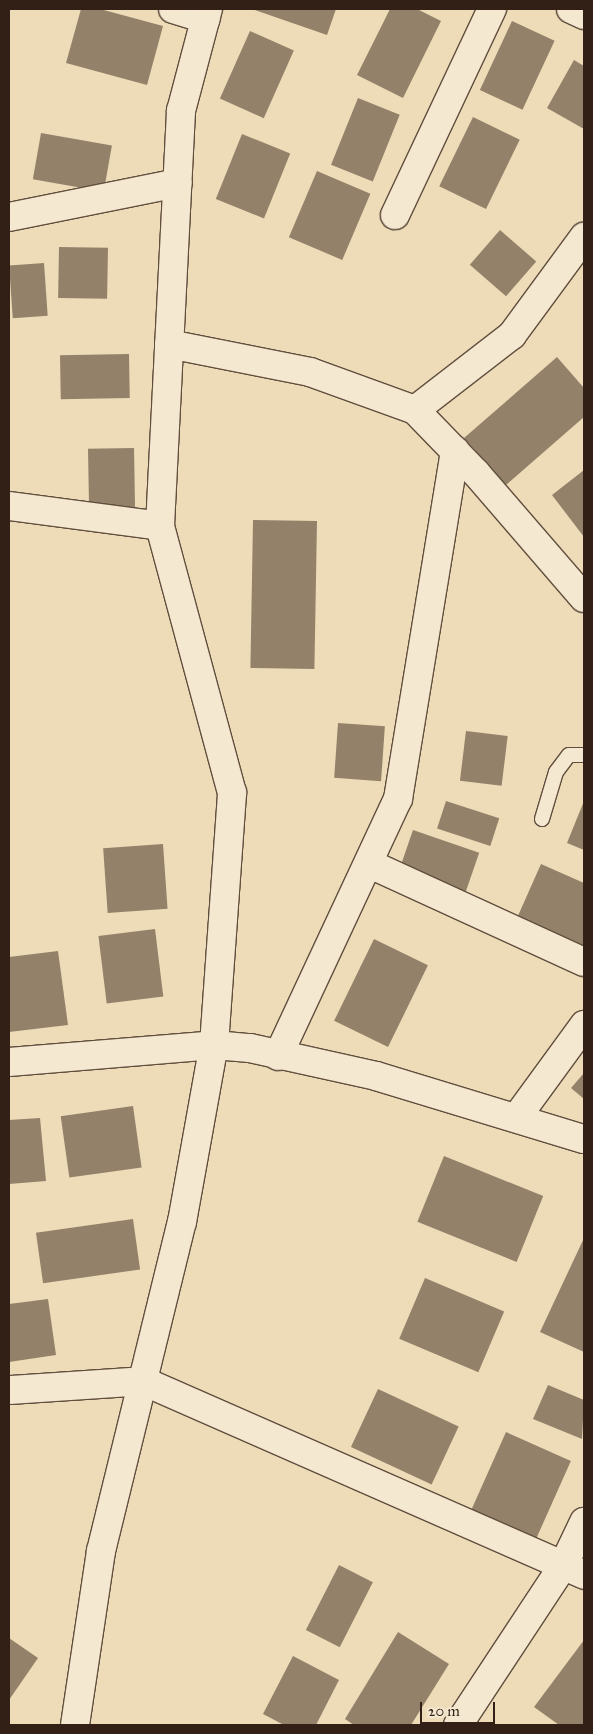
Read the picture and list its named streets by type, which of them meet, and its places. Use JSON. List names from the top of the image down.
{
  "scale_bar": "20 m"
}
